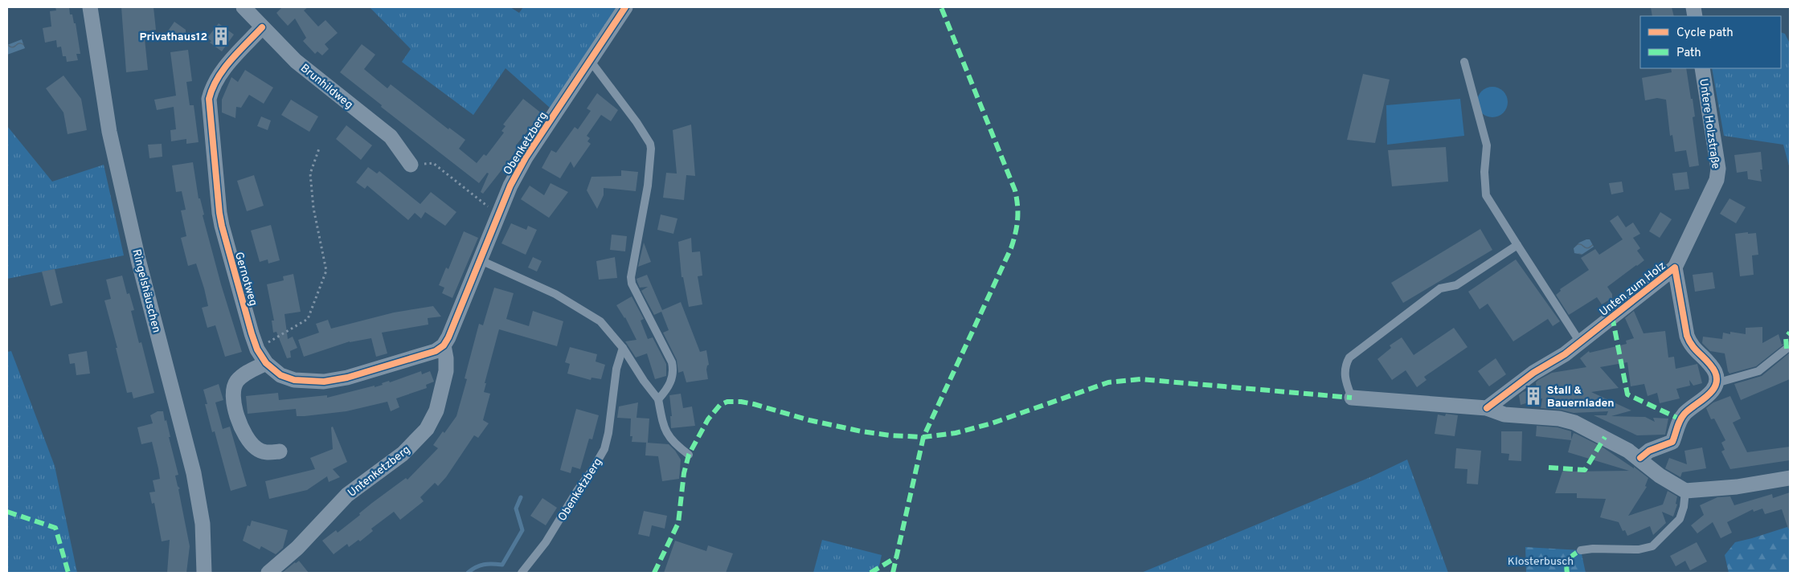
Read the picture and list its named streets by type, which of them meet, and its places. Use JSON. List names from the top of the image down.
{
  "streets": {
    "street": [
      "Brunhildweg",
      "Untere Holzstraße",
      "Obenketzberg",
      "Gernotweg",
      "Unten zum Holz",
      "Ringelshäuschen",
      "Untenketzberg"
    ]
  },
  "crossings": [
    ["Brunhildweg", "Gernotweg"],
    ["Untere Holzstraße", "Unten zum Holz"],
    ["Obenketzberg", "Gernotweg"],
    ["Obenketzberg", "Untenketzberg"],
    ["Gernotweg", "Untenketzberg"]
  ],
  "parks": ["Klosterbusch"],
  "places": {
    "building": ["Privathaus12", "Stall & Bauernladen"]
  },
  "legend": ["Cycle path", "Path"]
}
